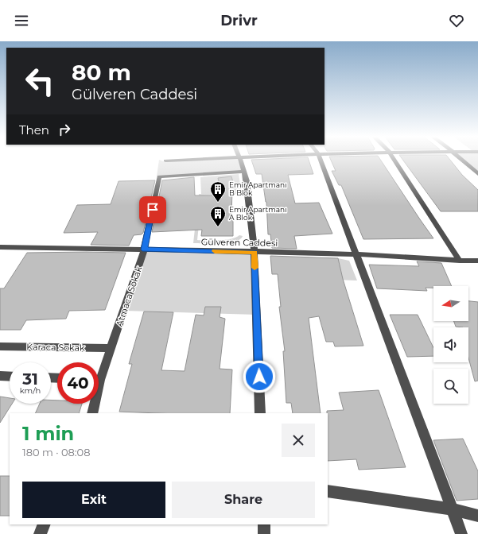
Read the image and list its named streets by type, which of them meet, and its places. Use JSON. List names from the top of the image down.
{
  "streets": {
    "street": ["Gülveren Caddesi", "Atmaca Sokak", "Karaca Sokak"]
  },
  "crossings": [
    ["Gülveren Caddesi", "Atmaca Sokak"],
    ["Atmaca Sokak", "Karaca Sokak"]
  ],
  "places": {
    "building": ["Emir Apartmanı B Blok", "Emir Apartmanı A Blok"]
  },
  "north": "left",
  "page": {
    "header": "Drivr",
    "turn": ["80 m", "Gülveren Caddesi"],
    "then": "Then",
    "speed": "31 km/h",
    "limit": "40",
    "heading": ["1 min", "180 m · 08:08"],
    "buttons": ["Exit", "Share"]
  }
}
